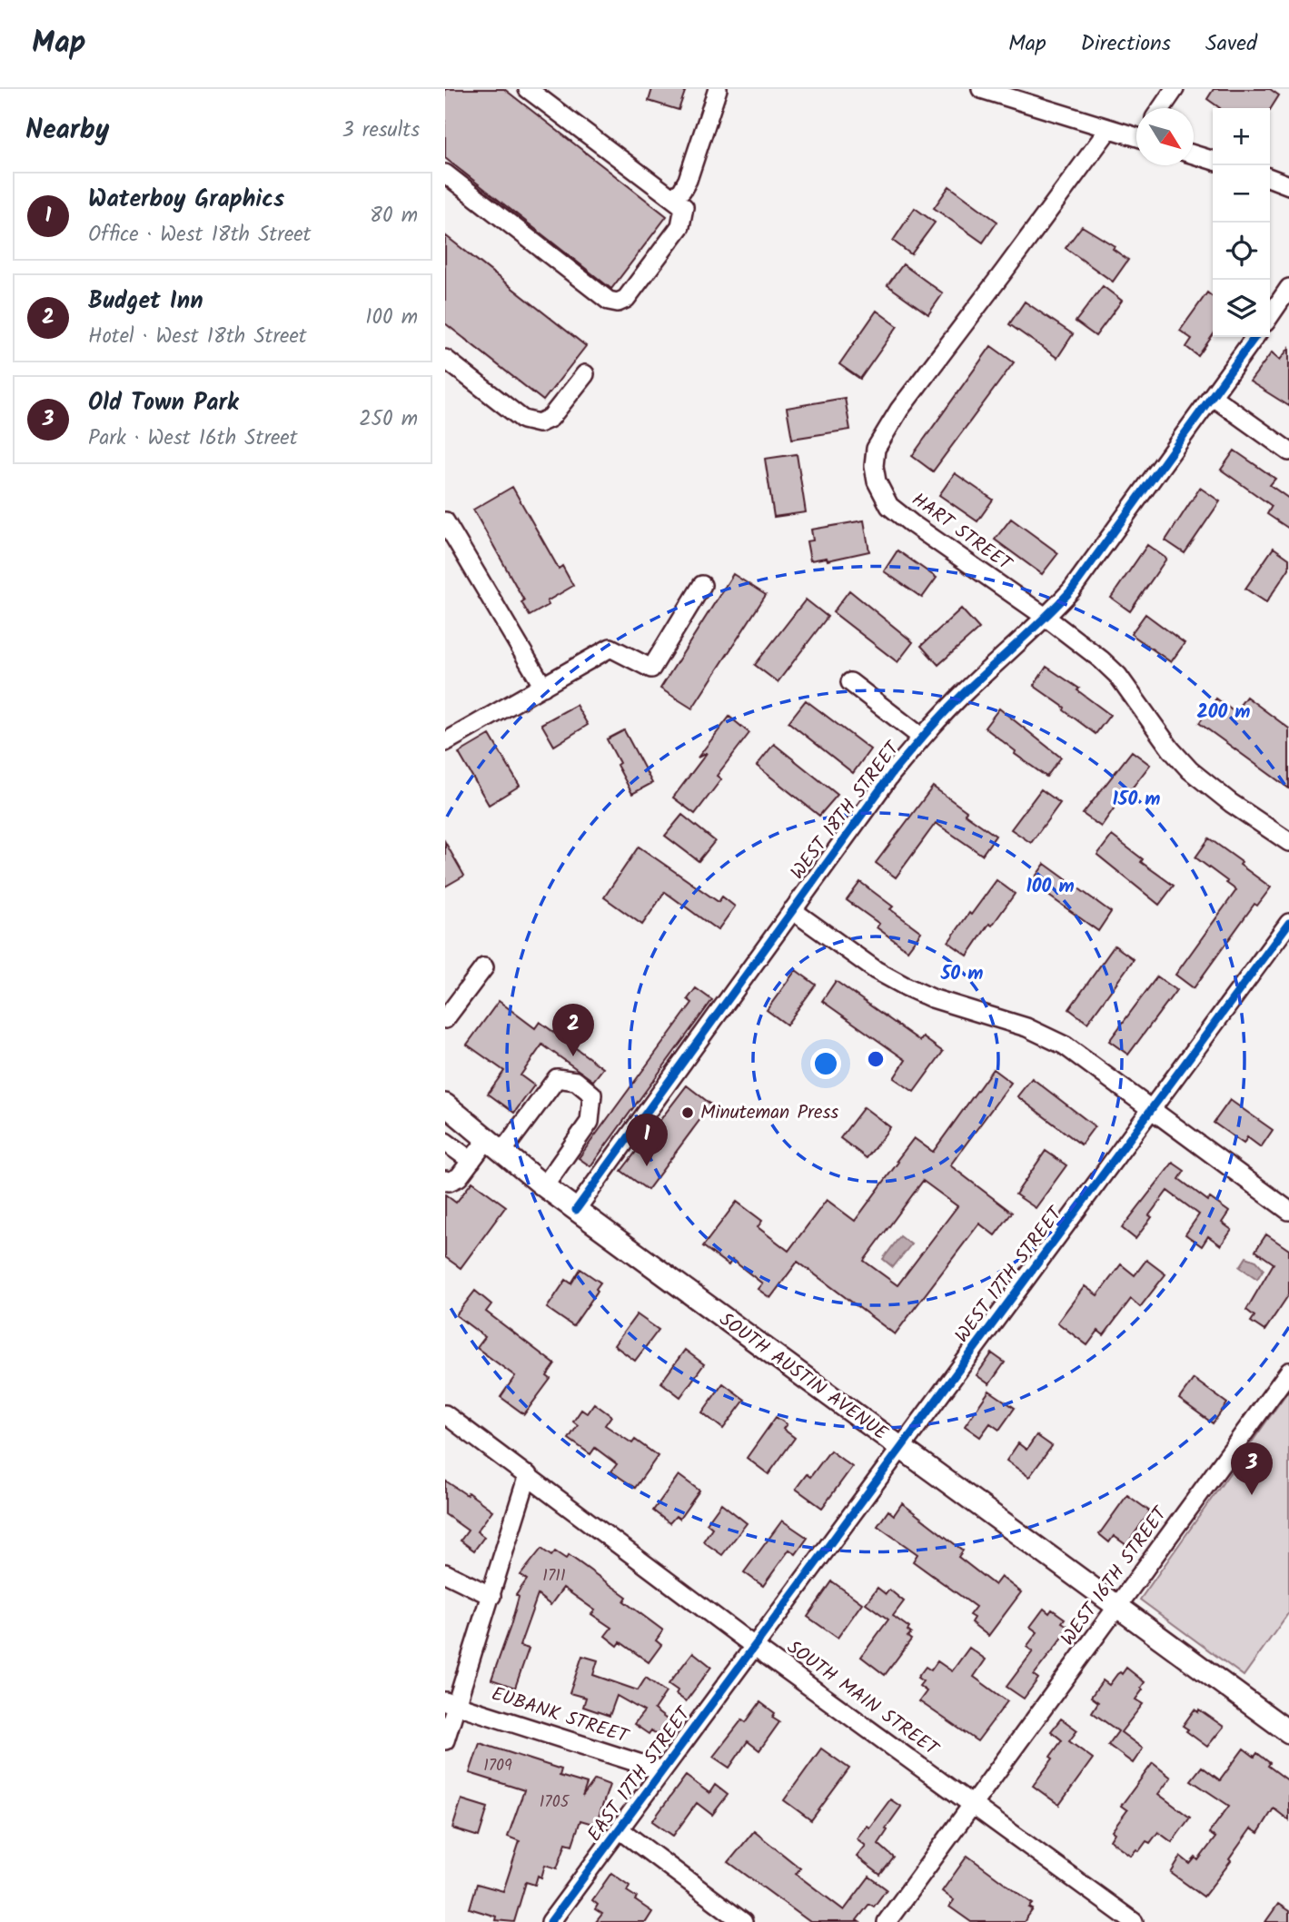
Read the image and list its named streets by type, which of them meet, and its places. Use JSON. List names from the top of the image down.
{
  "streets": {
    "main road": ["SOUTH AUSTIN AVENUE"],
    "street": [
      "HART STREET",
      "WEST 18TH STREET",
      "WEST 17TH STREET",
      "WEST 16TH STREET",
      "SOUTH MAIN STREET",
      "EUBANK STREET",
      "EAST 17TH STREET"
    ]
  },
  "crossings": [
    ["HART STREET", "WEST 18TH STREET"],
    ["WEST 18TH STREET", "SOUTH AUSTIN AVENUE"],
    ["WEST 17TH STREET", "SOUTH AUSTIN AVENUE"],
    ["WEST 17TH STREET", "SOUTH MAIN STREET"],
    ["WEST 17TH STREET", "EAST 17TH STREET"],
    ["SOUTH AUSTIN AVENUE", "WEST 16TH STREET"],
    ["WEST 16TH STREET", "SOUTH MAIN STREET"],
    ["SOUTH MAIN STREET", "EAST 17TH STREET"],
    ["EUBANK STREET", "EAST 17TH STREET"]
  ],
  "places": ["Minuteman Press"],
  "house_numbers": ["1711", "1709", "1705"],
  "north": "bottom right",
  "page": {
    "header": "Map",
    "nav": ["Map", "Directions", "Saved"],
    "heading": ["Nearby", "3 results"],
    "map_buttons": ["+", "−"],
    "list": [
      {
        "mark": "1",
        "name": "Waterboy Graphics",
        "note": "Office · West 18th Street",
        "value": "80 m"
      },
      {
        "mark": "2",
        "name": "Budget Inn",
        "note": "Hotel · West 18th Street",
        "value": "100 m"
      },
      {
        "mark": "3",
        "name": "Old Town Park",
        "note": "Park · West 16th Street",
        "value": "250 m"
      }
    ],
    "pins": ["2", "1", "3"]
  },
  "rings": [
    "200 m",
    "150 m",
    "100 m",
    "50 m"
  ]
}
